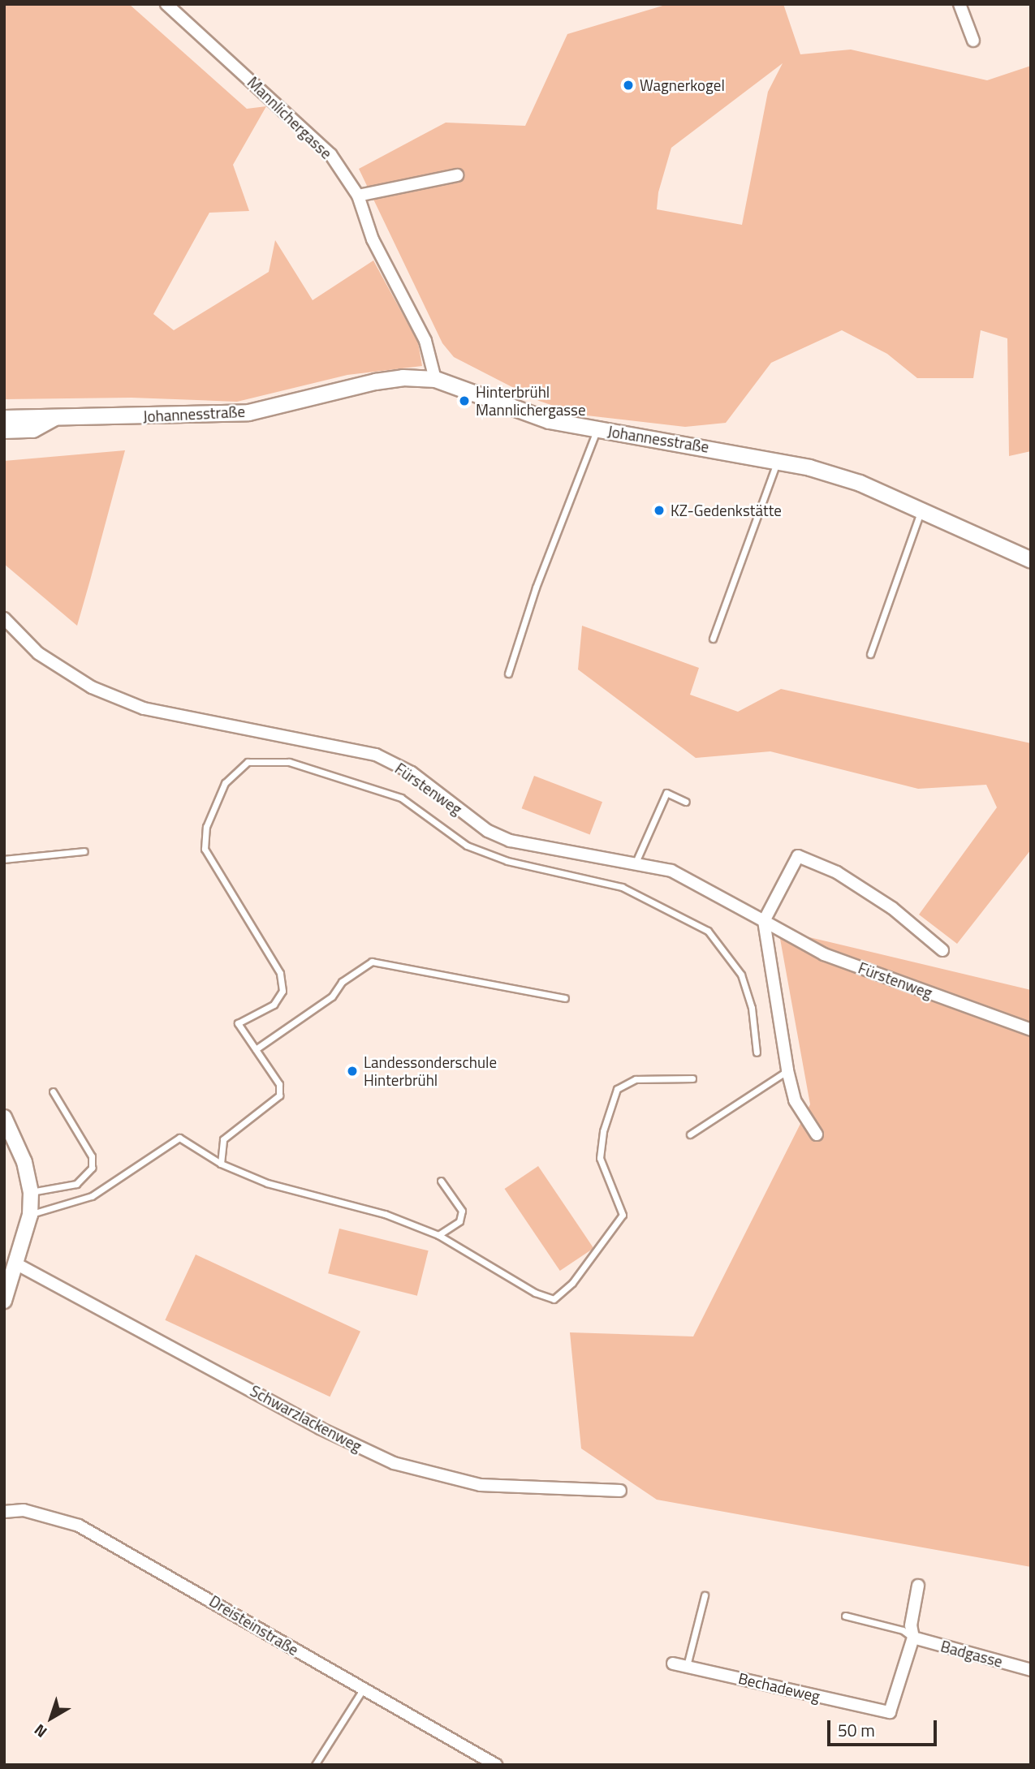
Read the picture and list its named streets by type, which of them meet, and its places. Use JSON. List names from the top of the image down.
{
  "streets": {
    "main road": ["Johannesstraße"],
    "street": [
      "Mannlichergasse",
      "Fürstenweg",
      "Schwarzlackenweg",
      "Dreisteinstraße",
      "Badgasse",
      "Bechadeweg"
    ]
  },
  "crossings": [
    ["Mannlichergasse", "Johannesstraße"],
    ["Badgasse", "Bechadeweg"]
  ],
  "places": [
    "Wagnerkogel",
    "Hinterbrühl Mannlichergasse",
    "KZ-Gedenkstätte",
    "Landessonderschule Hinterbrühl"
  ],
  "scale_bar": "50 m",
  "north": "bottom left"
}
